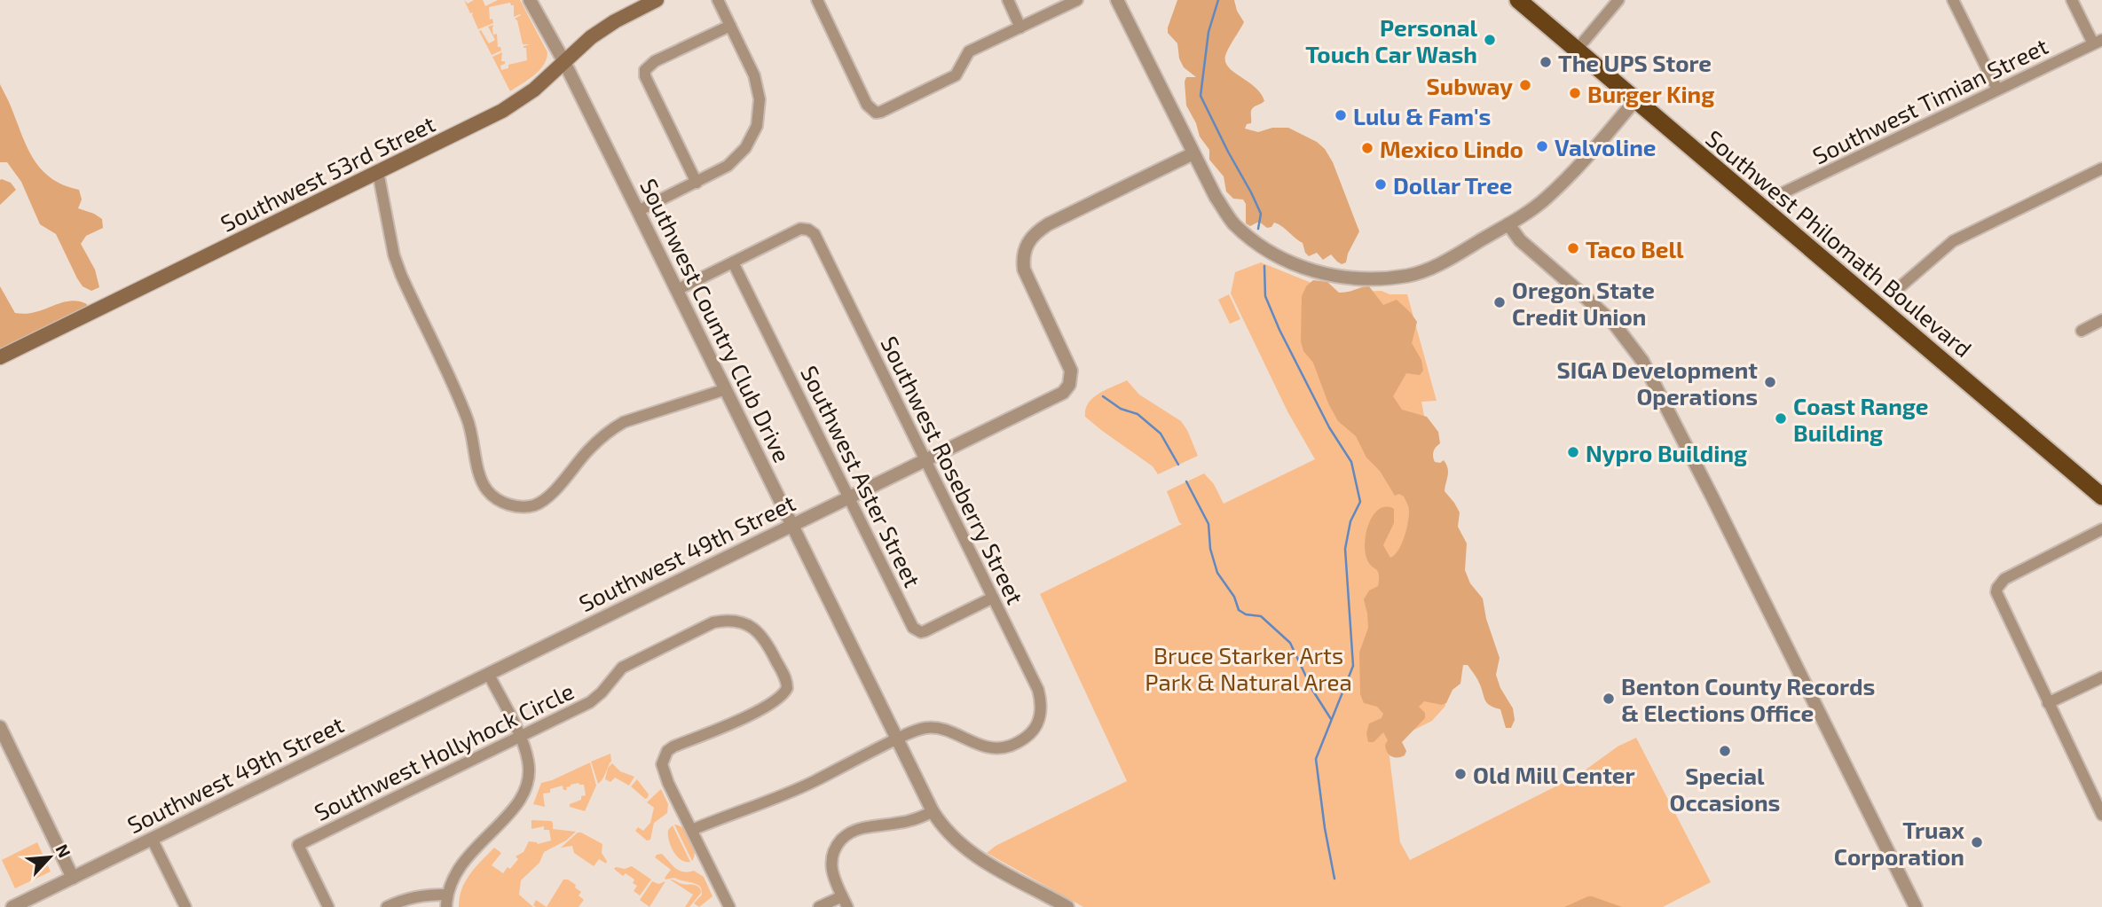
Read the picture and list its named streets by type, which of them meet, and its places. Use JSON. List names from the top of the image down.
{
  "streets": {
    "highway": ["Southwest Philomath Boulevard"],
    "main road": ["Southwest 53rd Street"],
    "street": [
      "Southwest Timian Street",
      "Southwest Country Club Drive",
      "Southwest Roseberry Street",
      "Southwest Aster Street",
      "Southwest 49th Street",
      "Southwest Hollyhock Circle"
    ]
  },
  "crossings": [
    ["Southwest 53rd Street", "Southwest Country Club Drive"],
    ["Southwest Country Club Drive", "Southwest Roseberry Street"],
    ["Southwest Country Club Drive", "Southwest 49th Street"],
    ["Southwest Roseberry Street", "Southwest Aster Street"],
    ["Southwest Roseberry Street", "Southwest 49th Street"],
    ["Southwest Roseberry Street", "Southwest Hollyhock Circle"],
    ["Southwest Aster Street", "Southwest 49th Street"]
  ],
  "parks": ["Bruce Starker Arts Park & Natural Area"],
  "places": [
    "Personal Touch Car Wash",
    "The UPS Store",
    "Subway",
    "Burger King",
    "Lulu & Fam's",
    "Valvoline",
    "Mexico Lindo",
    "Dollar Tree",
    "Taco Bell",
    "Oregon State Credit Union",
    "SIGA Development Operations",
    "Coast Range Building",
    "Nypro Building",
    "Benton County Records & Elections Office",
    "Special Occasions",
    "Old Mill Center",
    "Truax Corporation"
  ],
  "north": "top right"
}
